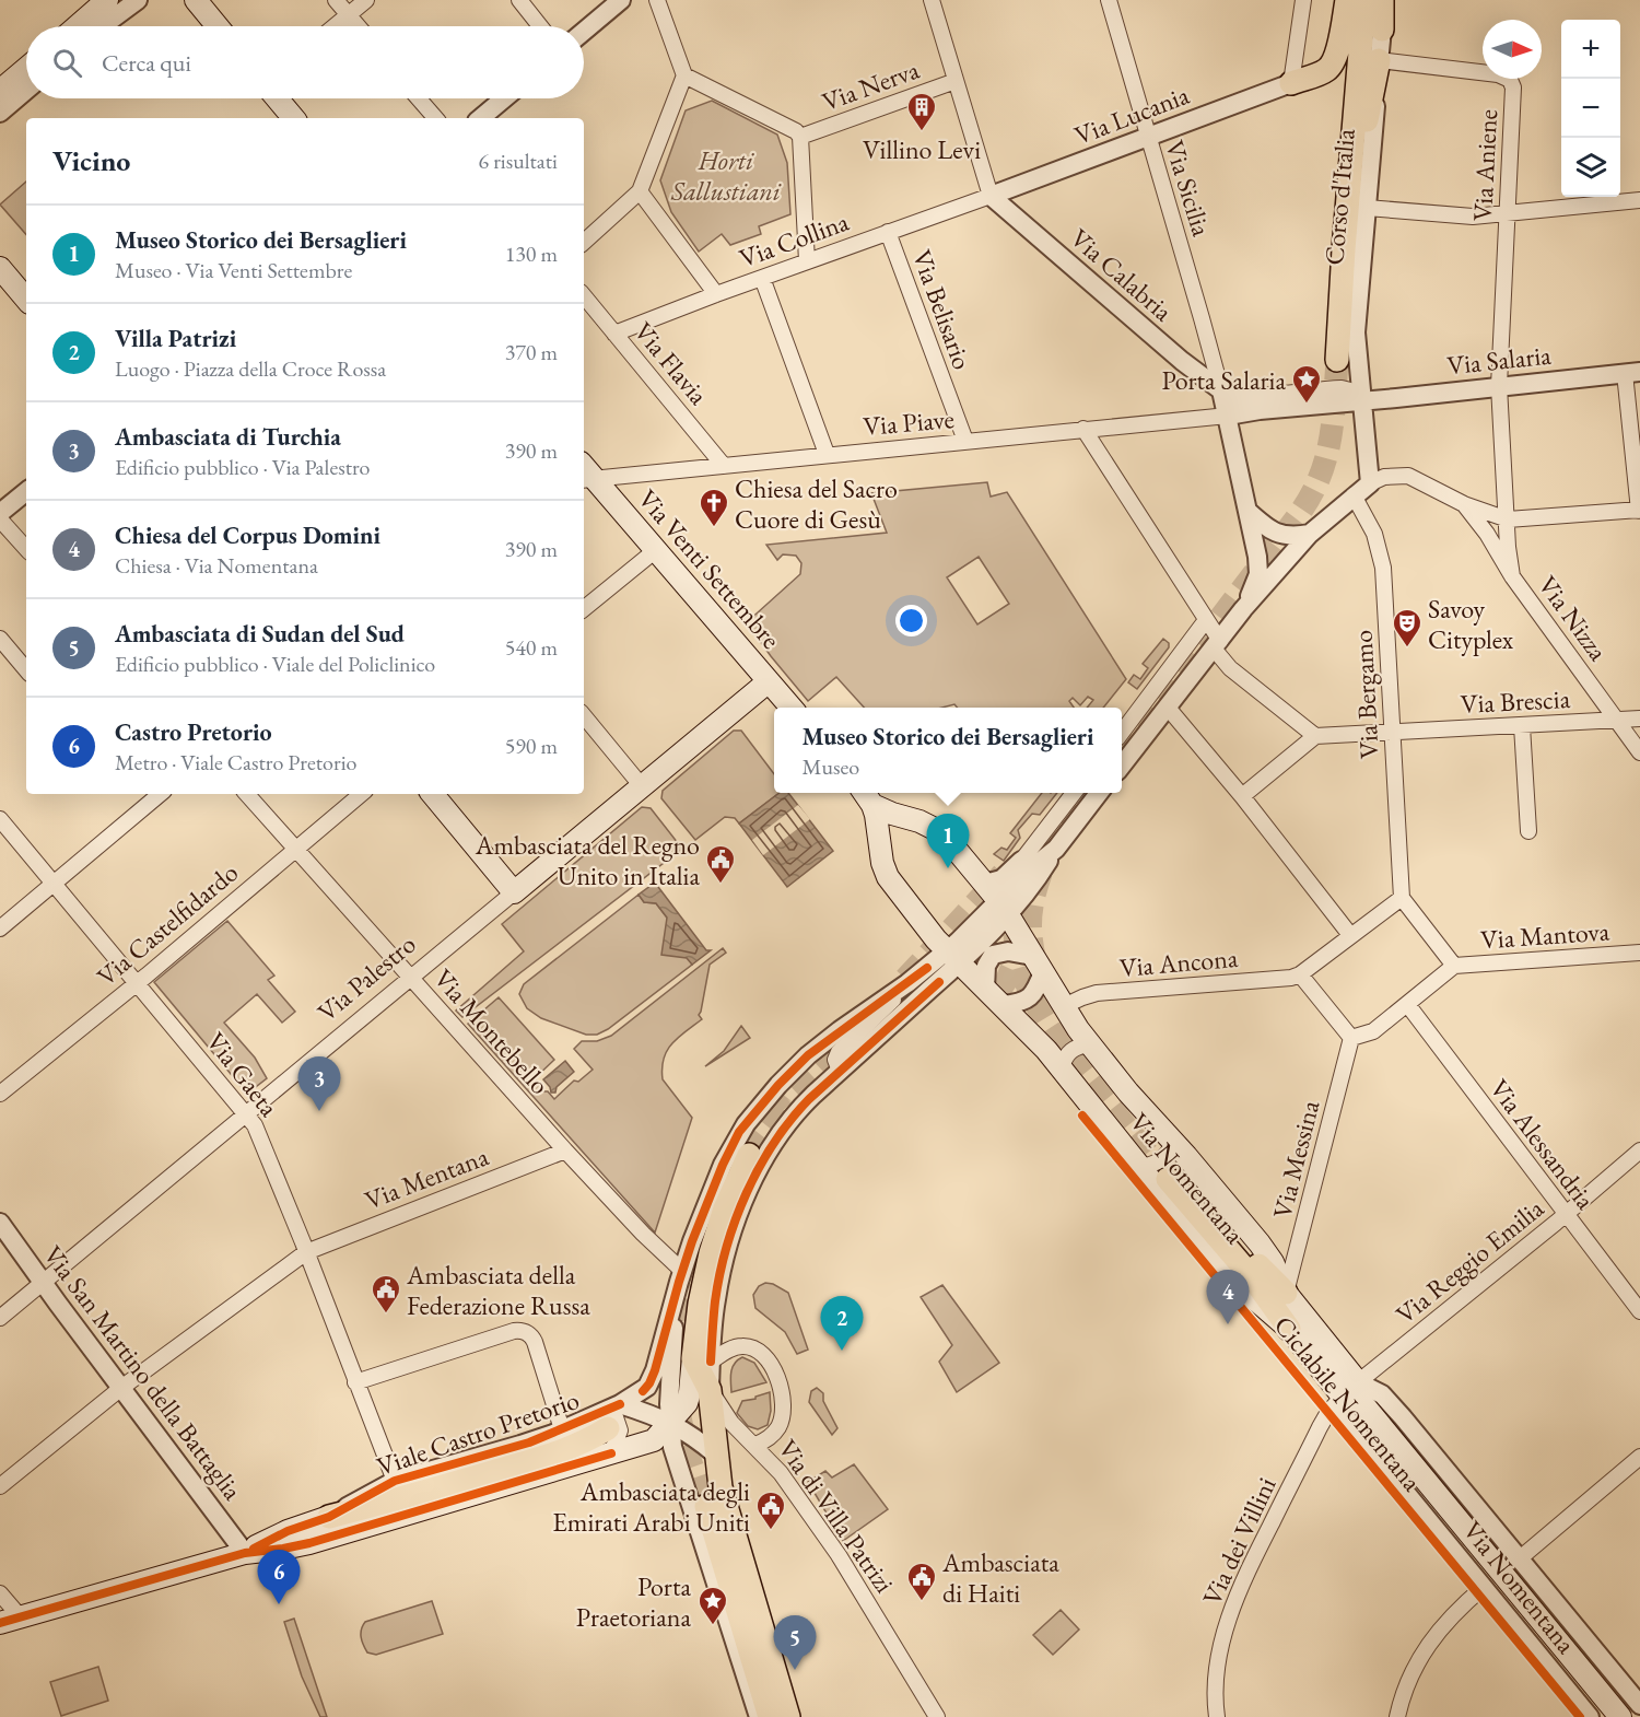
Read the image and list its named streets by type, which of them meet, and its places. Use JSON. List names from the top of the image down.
{
  "streets": {
    "main road": [
      "Corso d'Italia",
      "Via Venti Settembre",
      "Via Palestro",
      "Via Nomentana",
      "Viale Castro Pretorio"
    ],
    "street": [
      "Via Nerva",
      "Via Lucania",
      "Via Aniene",
      "Via Sicilia",
      "Via Collina",
      "Via Calabria",
      "Via Belisario",
      "Via Salaria",
      "Via Flavia",
      "Via Piave",
      "Via Nizza",
      "Via Bergamo",
      "Via Brescia",
      "Via Castelfidardo",
      "Via Mantova",
      "Via Ancona",
      "Via Montebello",
      "Via Gaeta",
      "Via Alessandria",
      "Via Messina",
      "Via Mentana",
      "Via Reggio Emilia",
      "Via San Martino della Battaglia",
      "Via di Villa Patrizi",
      "Via dei Villini"
    ],
    "cycle path": ["Ciclabile Nomentana"]
  },
  "crossings": [
    ["Via Lucania", "Via Sicilia"],
    ["Via Lucania", "Via Collina"],
    ["Via Lucania", "Via Calabria"],
    ["Via Aniene", "Via Salaria"],
    ["Via Aniene", "Via Nizza"],
    ["Via Sicilia", "Via Calabria"],
    ["Corso d'Italia", "Via Salaria"],
    ["Corso d'Italia", "Via Nizza"],
    ["Via Collina", "Via Calabria"],
    ["Via Collina", "Via Belisario"],
    ["Via Collina", "Via Flavia"],
    ["Via Belisario", "Via Piave"],
    ["Via Salaria", "Via Piave"],
    ["Via Flavia", "Via Piave"],
    ["Via Piave", "Via Venti Settembre"],
    ["Via Venti Settembre", "Via Palestro"],
    ["Via Nizza", "Via Brescia"],
    ["Via Bergamo", "Via Brescia"],
    ["Via Castelfidardo", "Via Montebello"],
    ["Via Castelfidardo", "Via Gaeta"],
    ["Via Ancona", "Via Nomentana"],
    ["Via Palestro", "Via Montebello"],
    ["Via Palestro", "Via Gaeta"],
    ["Via Palestro", "Via San Martino della Battaglia"],
    ["Via Montebello", "Via Mentana"],
    ["Via Gaeta", "Via Mentana"],
    ["Via Gaeta", "Viale Castro Pretorio"],
    ["Via Alessandria", "Via Reggio Emilia"],
    ["Via Messina", "Via Nomentana"],
    ["Via Mentana", "Via San Martino della Battaglia"],
    ["Via Nomentana", "Via Reggio Emilia"],
    ["Via Nomentana", "Via dei Villini"],
    ["Via Reggio Emilia", "Via dei Villini"],
    ["Via San Martino della Battaglia", "Viale Castro Pretorio"]
  ],
  "parks": ["Horti Sallustiani"],
  "places": {
    "building": ["Villino Levi"],
    "place": ["Porta Salaria", "Porta Praetoriana"],
    "church": ["Chiesa del Sacro Cuore di Gesù"],
    "theatre": ["Savoy Cityplex"],
    "public building": [
      "Ambasciata del Regno Unito in Italia",
      "Ambasciata della Federazione Russa",
      "Ambasciata degli Emirati Arabi Uniti",
      "Ambasciata di Haiti"
    ]
  },
  "north": "right",
  "page": {
    "map_buttons": ["+", "−"],
    "search": "Cerca qui",
    "heading": ["Vicino", "6 risultati"],
    "list": [
      {
        "mark": "1",
        "name": "Museo Storico dei Bersaglieri",
        "note": "Museo · Via Venti Settembre",
        "value": "130 m"
      },
      {
        "mark": "2",
        "name": "Villa Patrizi",
        "note": "Luogo · Piazza della Croce Rossa",
        "value": "370 m"
      },
      {
        "mark": "3",
        "name": "Ambasciata di Turchia",
        "note": "Edificio pubblico · Via Palestro",
        "value": "390 m"
      },
      {
        "mark": "4",
        "name": "Chiesa del Corpus Domini",
        "note": "Chiesa · Via Nomentana",
        "value": "390 m"
      },
      {
        "mark": "5",
        "name": "Ambasciata di Sudan del Sud",
        "note": "Edificio pubblico · Viale del Policlinico",
        "value": "540 m"
      },
      {
        "mark": "6",
        "name": "Castro Pretorio",
        "note": "Metro · Viale Castro Pretorio",
        "value": "590 m"
      }
    ],
    "popup": ["Museo Storico dei Bersaglieri", "Museo"],
    "pins": [
      "1",
      "3",
      "4",
      "2",
      "6",
      "5"
    ]
  }
}
